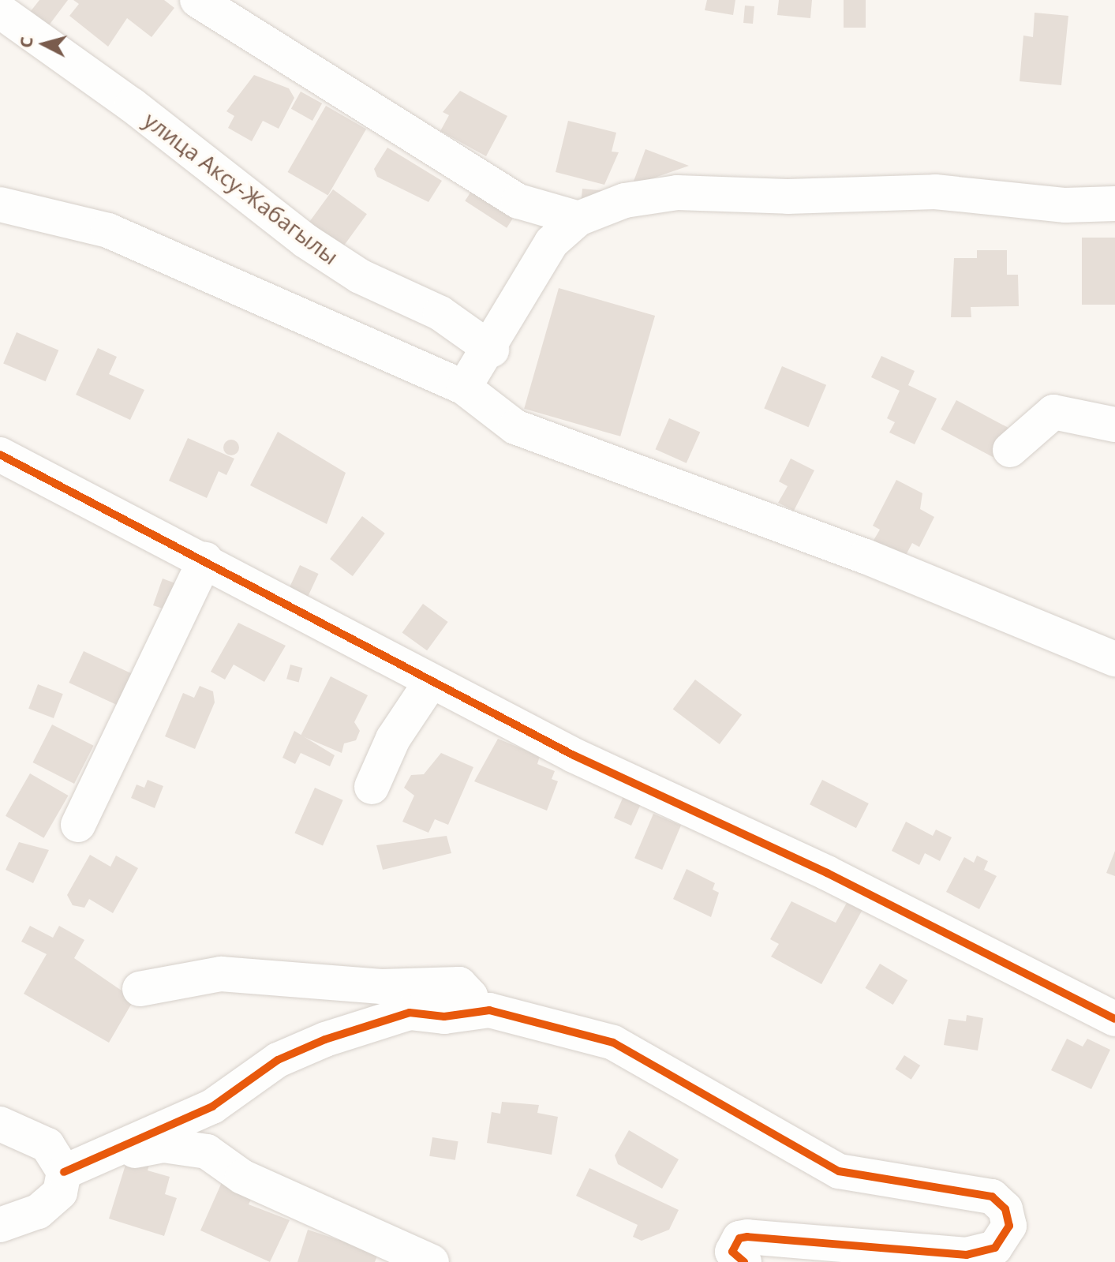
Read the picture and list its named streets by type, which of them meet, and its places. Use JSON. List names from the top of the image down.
{
  "streets": {
    "street": ["улица Аксу-Жабагылы"]
  },
  "north": "left"
}
